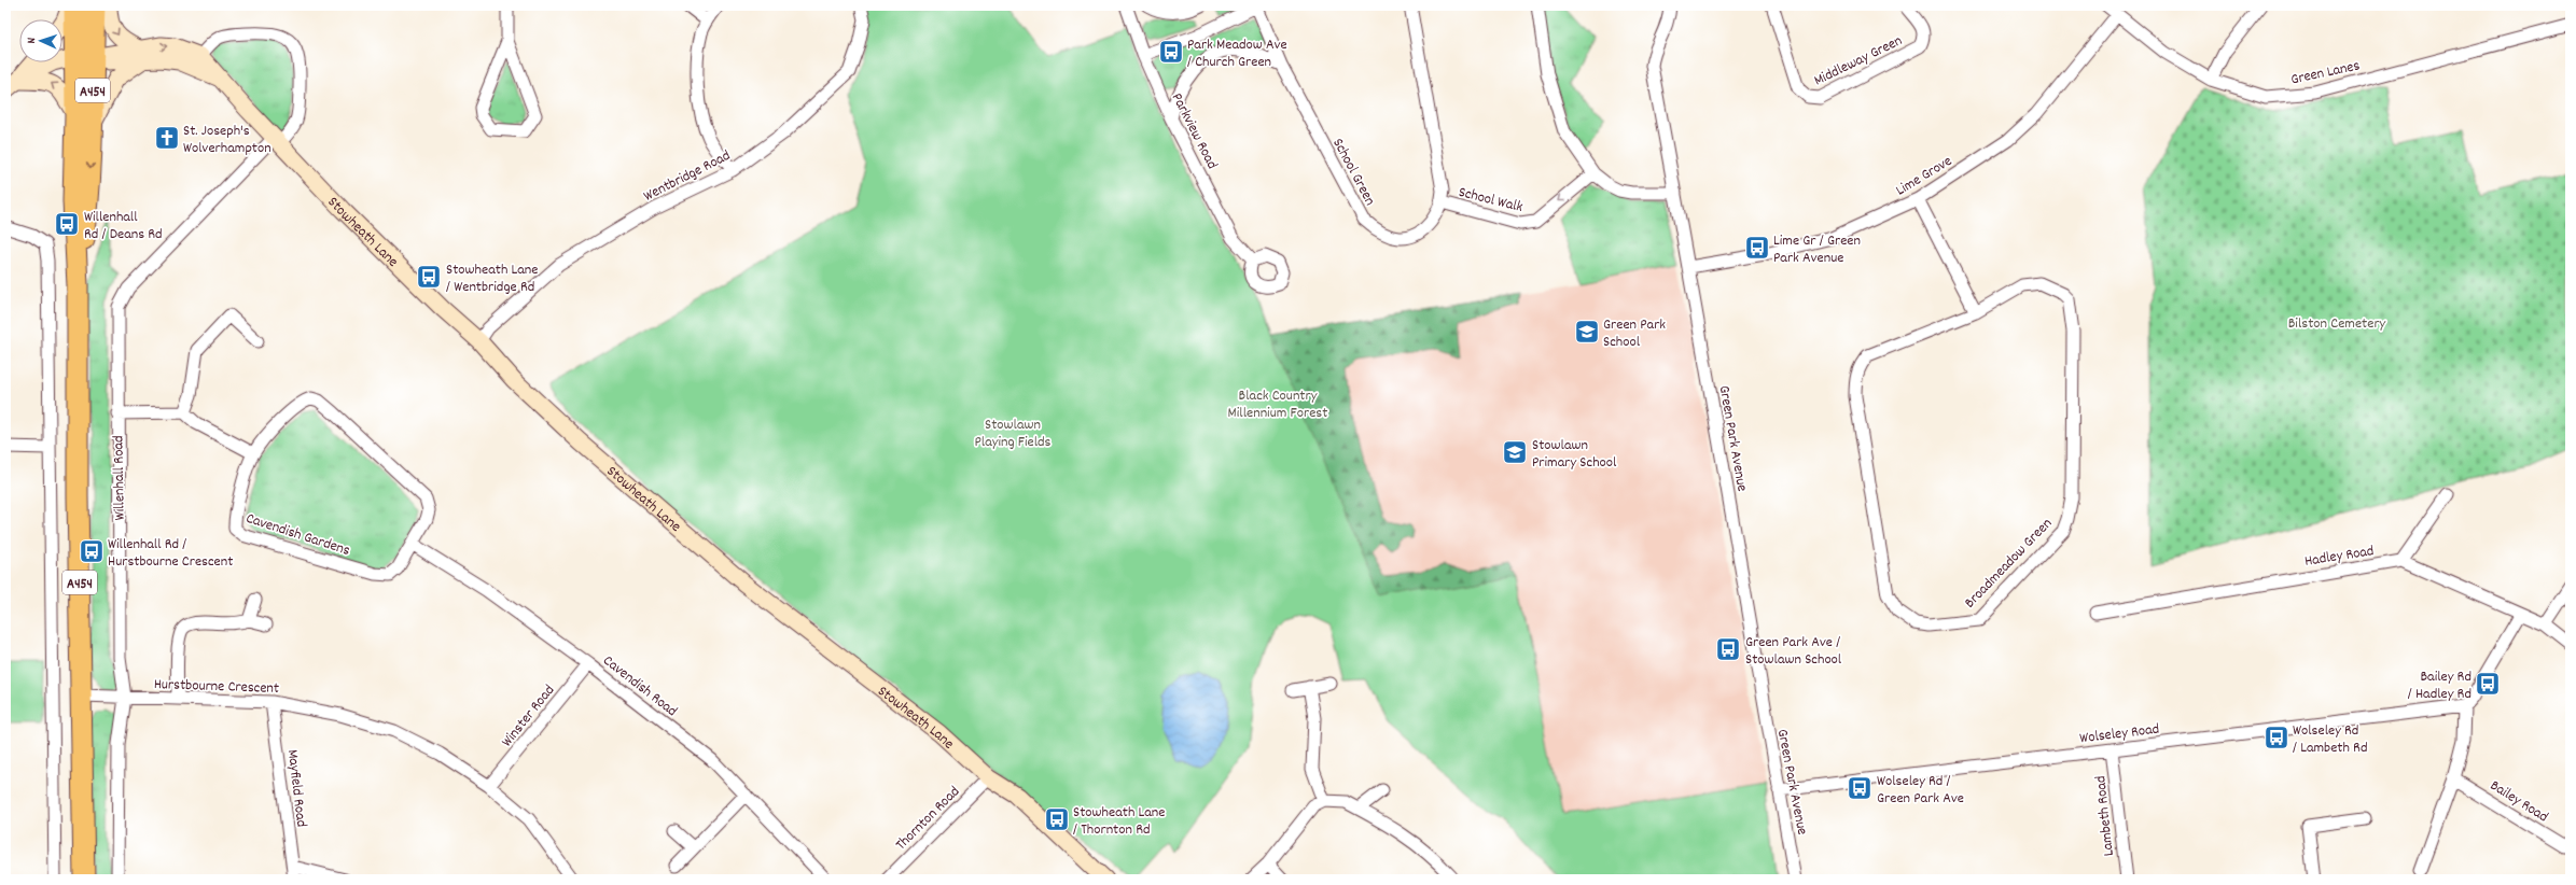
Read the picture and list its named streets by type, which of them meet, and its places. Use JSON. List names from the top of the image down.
{
  "streets": {
    "highway": ["A454"],
    "street": [
      "Middleway Green",
      "Green Lanes",
      "Parkview Road",
      "School Green",
      "Wentbridge Road",
      "Lime Grove",
      "School Walk",
      "Stowheath Lane",
      "Green Park Avenue",
      "Willenhall Road",
      "Cavendish Gardens",
      "Hadley Road",
      "Broadmeadow Green",
      "Hurstbourne Crescent",
      "Cavendish Road",
      "Winster Road",
      "Wolseley Road",
      "Mayfield Road",
      "Bailey Road",
      "Lambeth Road",
      "Thornton Road"
    ]
  },
  "crossings": [
    ["Green Lanes", "Lime Grove"],
    ["A454", "Stowheath Lane"],
    ["A454", "Hurstbourne Crescent"],
    ["School Green", "School Walk"],
    ["Wentbridge Road", "Stowheath Lane"],
    ["Lime Grove", "Green Park Avenue"],
    ["Stowheath Lane", "Willenhall Road"],
    ["Stowheath Lane", "Thornton Road"],
    ["Green Park Avenue", "Wolseley Road"],
    ["Willenhall Road", "Hurstbourne Crescent"],
    ["Cavendish Gardens", "Cavendish Road"],
    ["Hurstbourne Crescent", "Winster Road"],
    ["Hurstbourne Crescent", "Mayfield Road"],
    ["Cavendish Road", "Winster Road"],
    ["Wolseley Road", "Lambeth Road"]
  ],
  "one_way": ["School Walk"],
  "parks": ["Bilston Cemetery", "Black Country Millennium Forest", "Stowlawn Playing Fields"],
  "places": {
    "bus stop": [
      "Park Meadow Ave / Church Green",
      "Willenhall Rd / Deans Rd",
      "Lime Gr / Green Park Avenue",
      "Stowheath Lane / Wentbridge Rd",
      "Willenhall Rd / Hurstbourne Crescent",
      "Green Park Ave / Stowlawn School",
      "Bailey Rd / Hadley Rd",
      "Wolseley Rd / Lambeth Rd",
      "Wolseley Rd / Green Park Ave",
      "Stowheath Lane / Thornton Rd"
    ],
    "church": ["St. Joseph's Wolverhampton"],
    "school or university": ["Green Park School", "Stowlawn Primary School"]
  },
  "north": "left"
}
